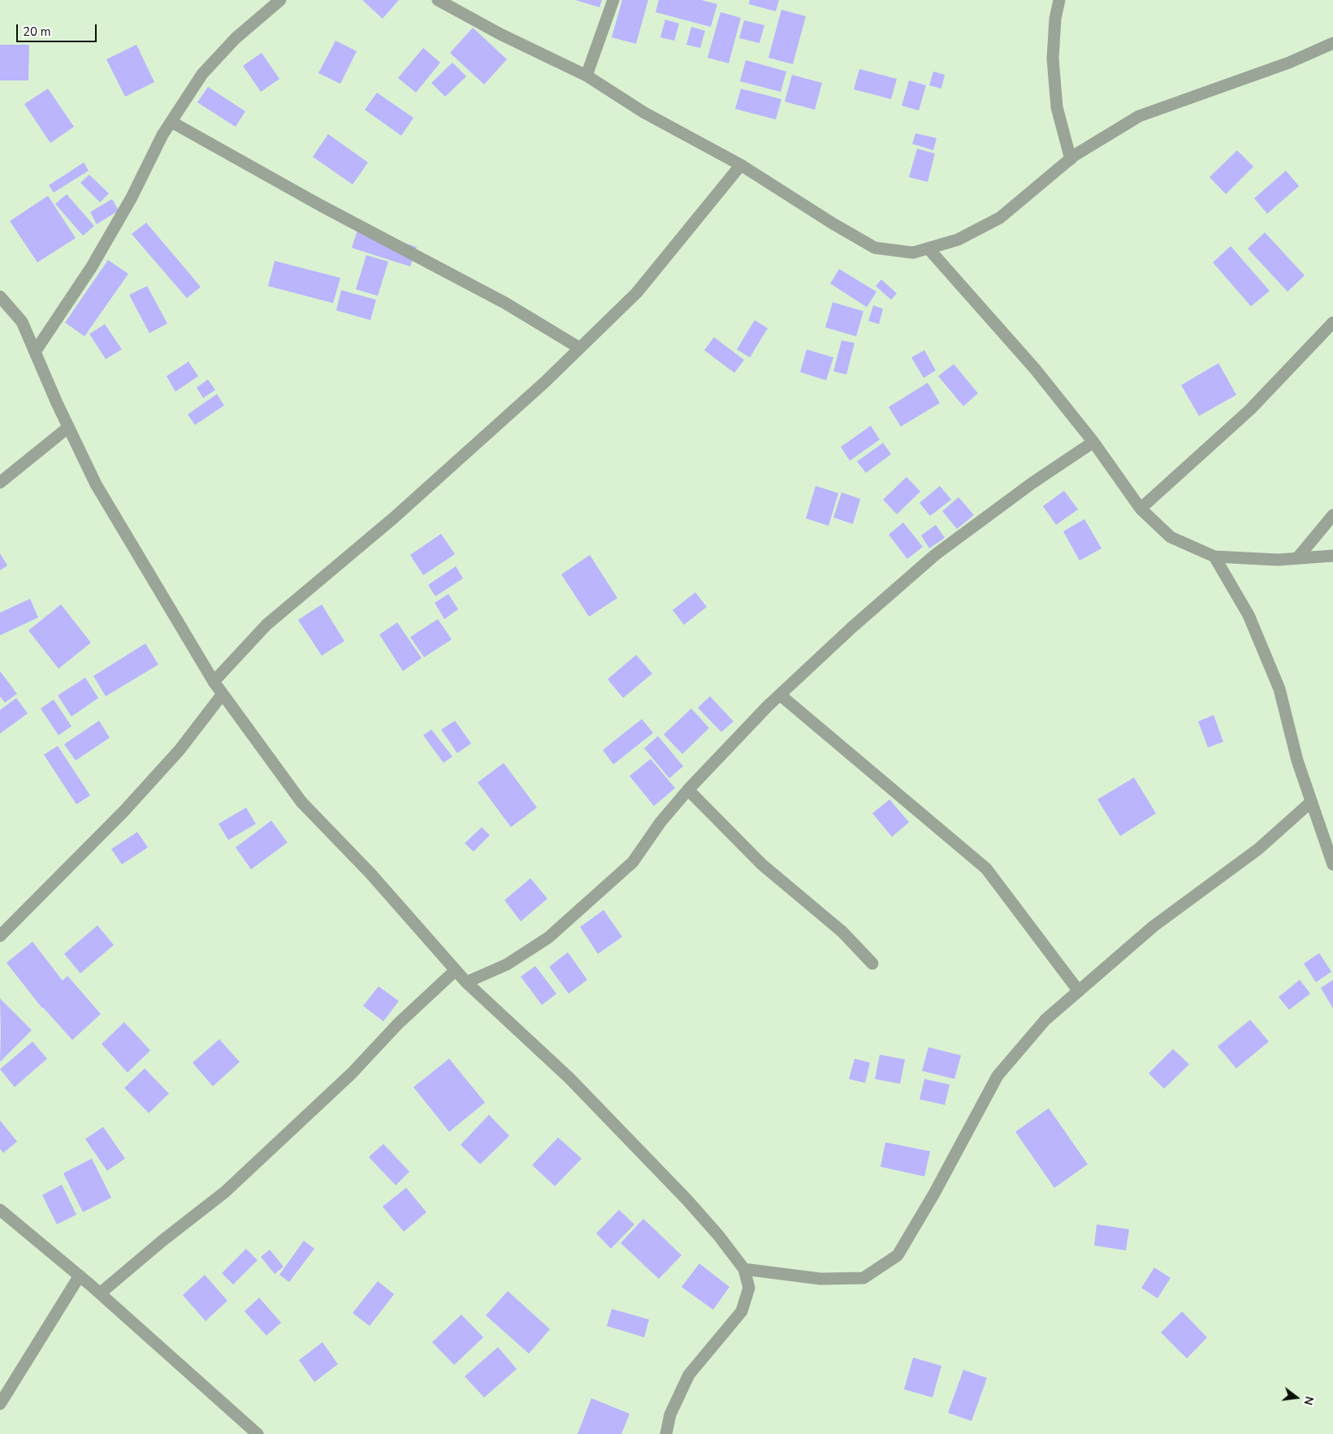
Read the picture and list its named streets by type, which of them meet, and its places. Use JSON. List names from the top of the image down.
{
  "scale_bar": "20 m",
  "north": "right"
}
